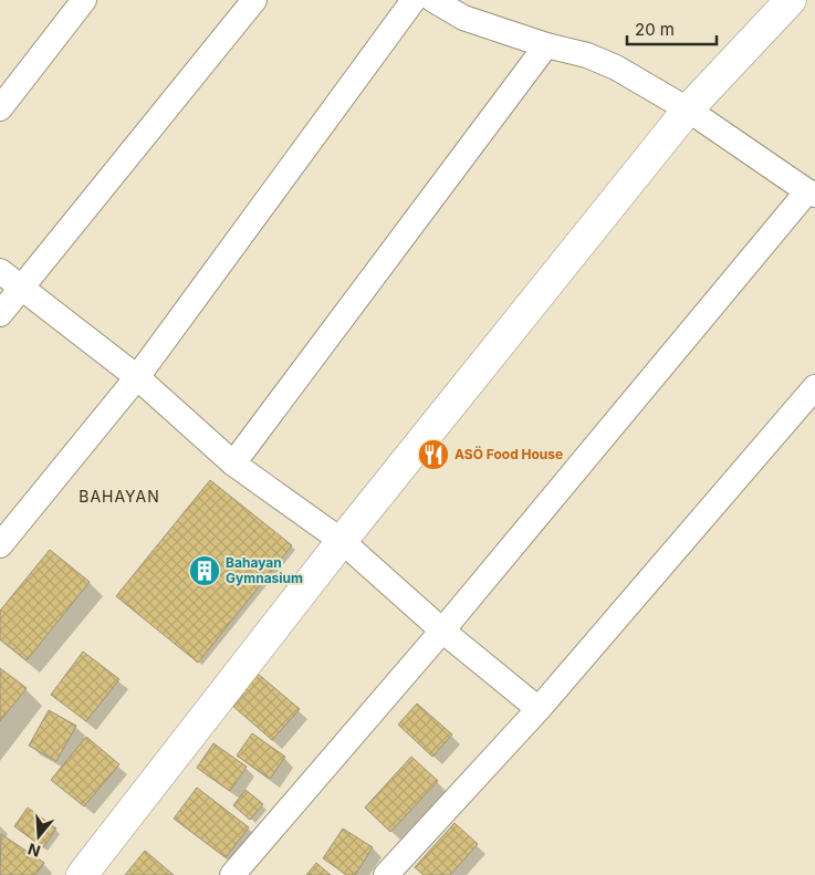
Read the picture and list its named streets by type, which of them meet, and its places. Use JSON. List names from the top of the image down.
{
  "districts": ["BAHAYAN"],
  "places": {
    "restaurant": ["ASÖ Food House"],
    "building": ["Bahayan Gymnasium"]
  },
  "scale_bar": "20 m",
  "north": "bottom"
}
